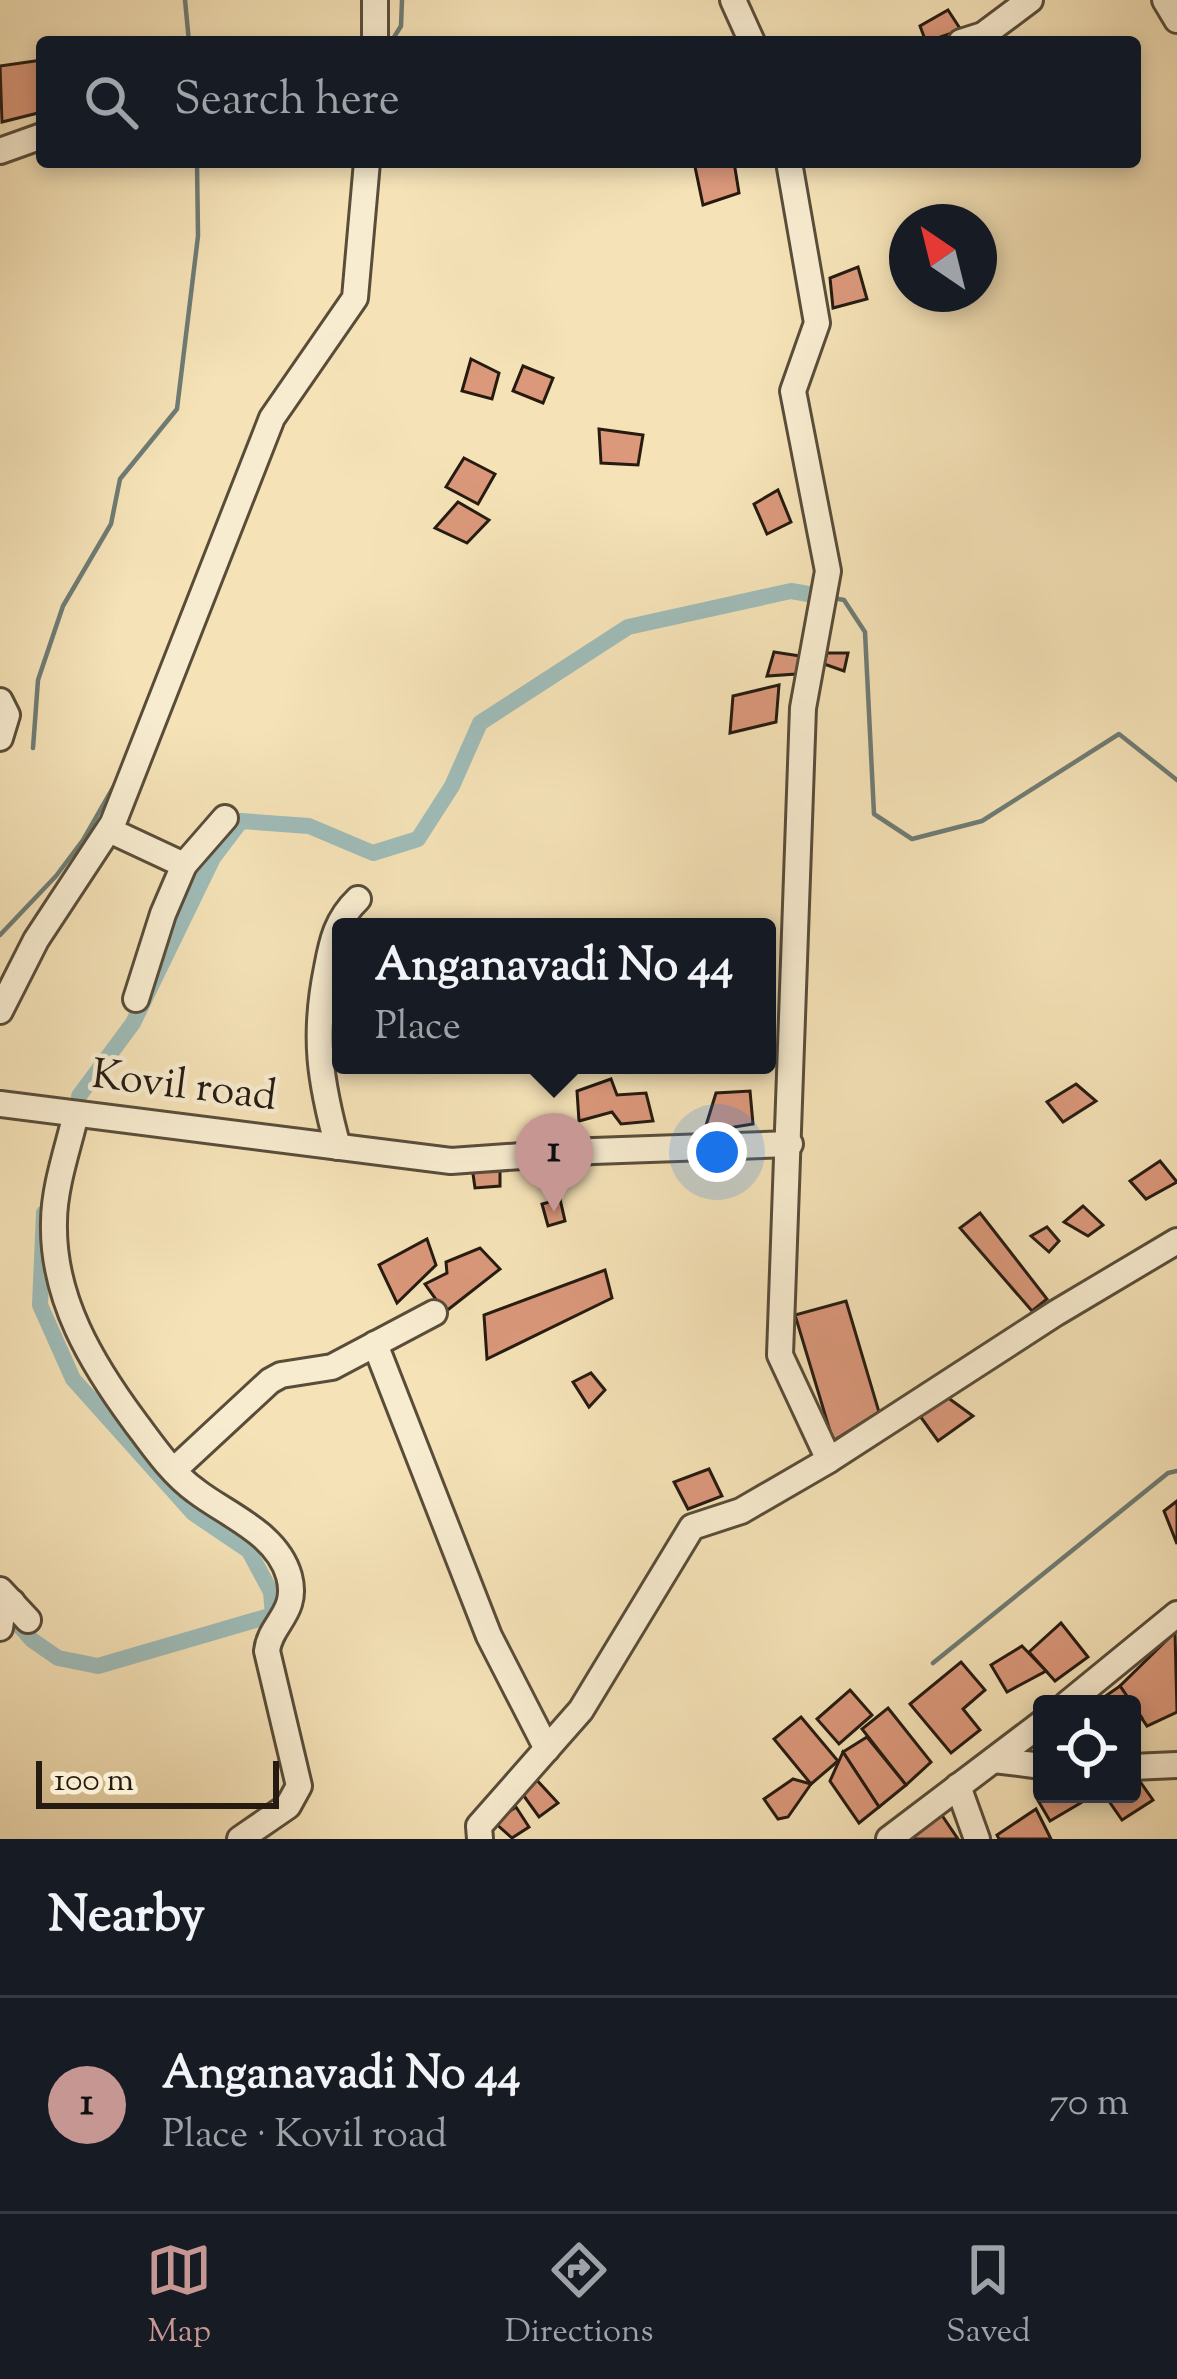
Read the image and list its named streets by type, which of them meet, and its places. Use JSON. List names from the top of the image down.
{
  "streets": {
    "street": ["Kovil road"]
  },
  "scale_bar": "100 m",
  "north": "top left",
  "page": {
    "search": "Search here",
    "popup": ["Anganavadi No 44", "Place"],
    "pins": "1",
    "scale": "100 m",
    "heading": "Nearby",
    "list": [
      {
        "mark": "1",
        "name": "Anganavadi No 44",
        "note": "Place · Kovil road",
        "value": "70 m"
      }
    ],
    "nav": ["Map", "Directions", "Saved"]
  }
}
